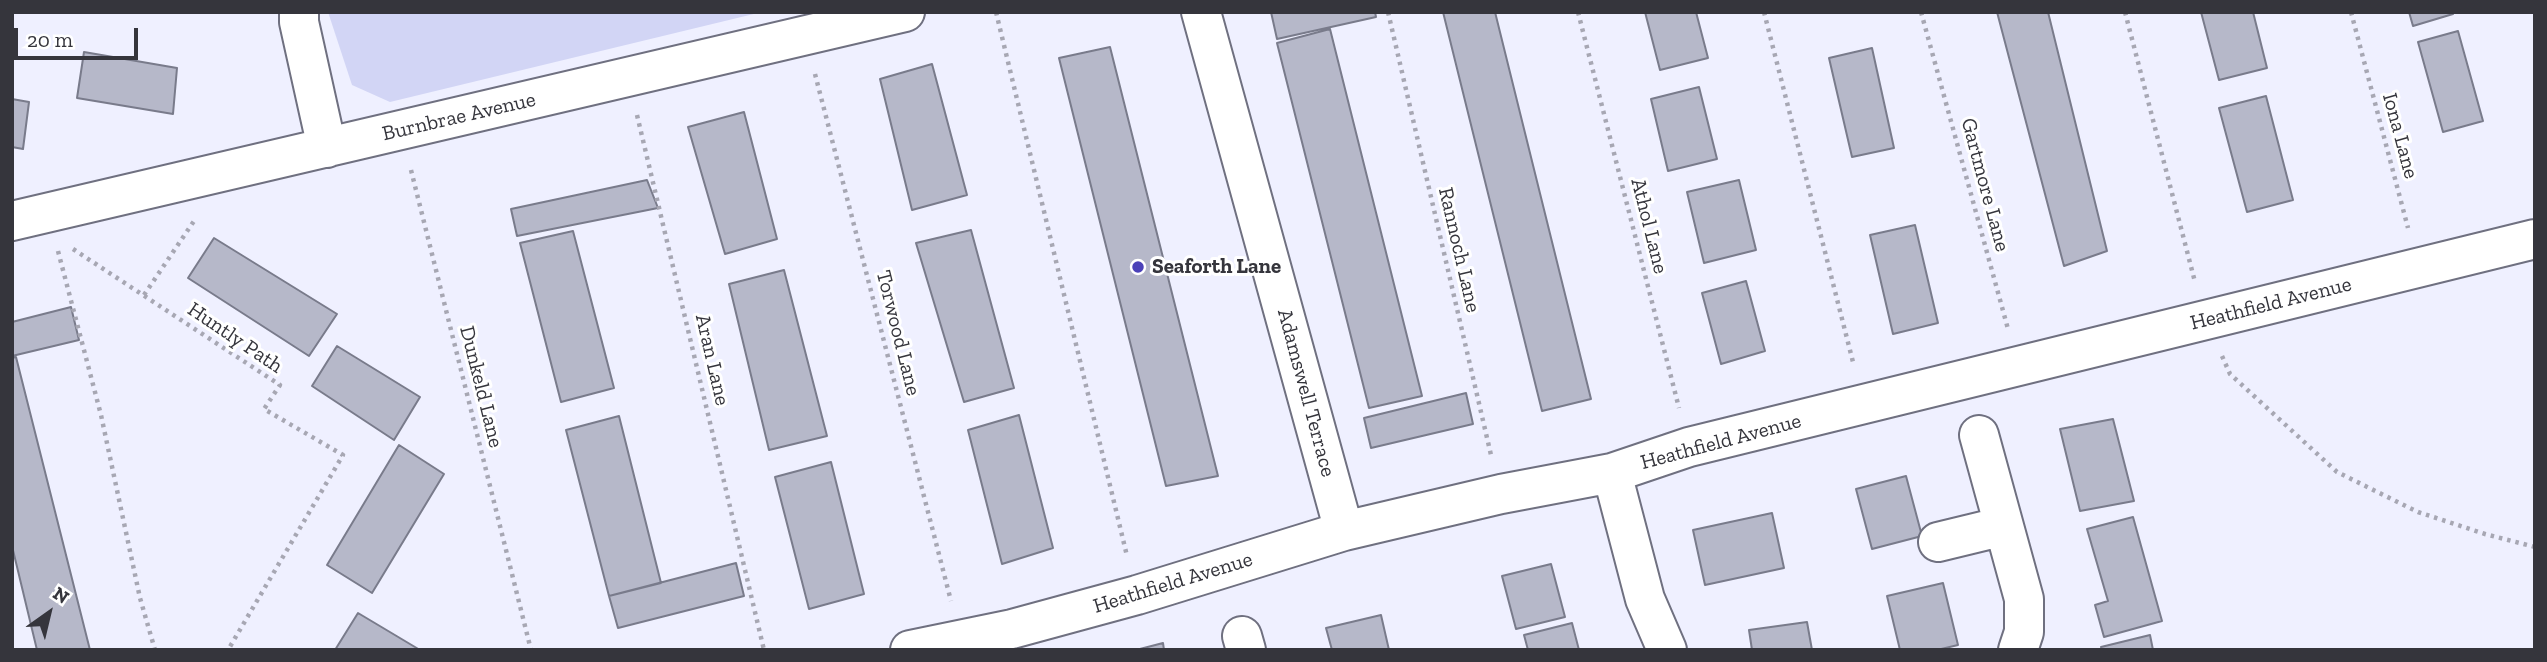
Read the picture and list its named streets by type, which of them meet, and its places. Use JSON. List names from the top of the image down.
{
  "streets": {
    "street": ["Burnbrae Avenue", "Heathfield Avenue", "Adamswell Terrace"],
    "path": [
      "Iona Lane",
      "Gartmore Lane",
      "Athol Lane",
      "Rannoch Lane",
      "Torwood Lane",
      "Huntly Path",
      "Aran Lane",
      "Dunkeld Lane"
    ]
  },
  "crossings": [
    ["Burnbrae Avenue", "Torwood Lane"],
    ["Burnbrae Avenue", "Huntly Path"],
    ["Burnbrae Avenue", "Aran Lane"],
    ["Burnbrae Avenue", "Dunkeld Lane"],
    ["Iona Lane", "Heathfield Avenue"],
    ["Gartmore Lane", "Heathfield Avenue"],
    ["Athol Lane", "Heathfield Avenue"],
    ["Rannoch Lane", "Heathfield Avenue"],
    ["Heathfield Avenue", "Torwood Lane"],
    ["Heathfield Avenue", "Adamswell Terrace"]
  ],
  "places": ["Seaforth Lane"],
  "scale_bar": "20 m",
  "north": "top right"
}
